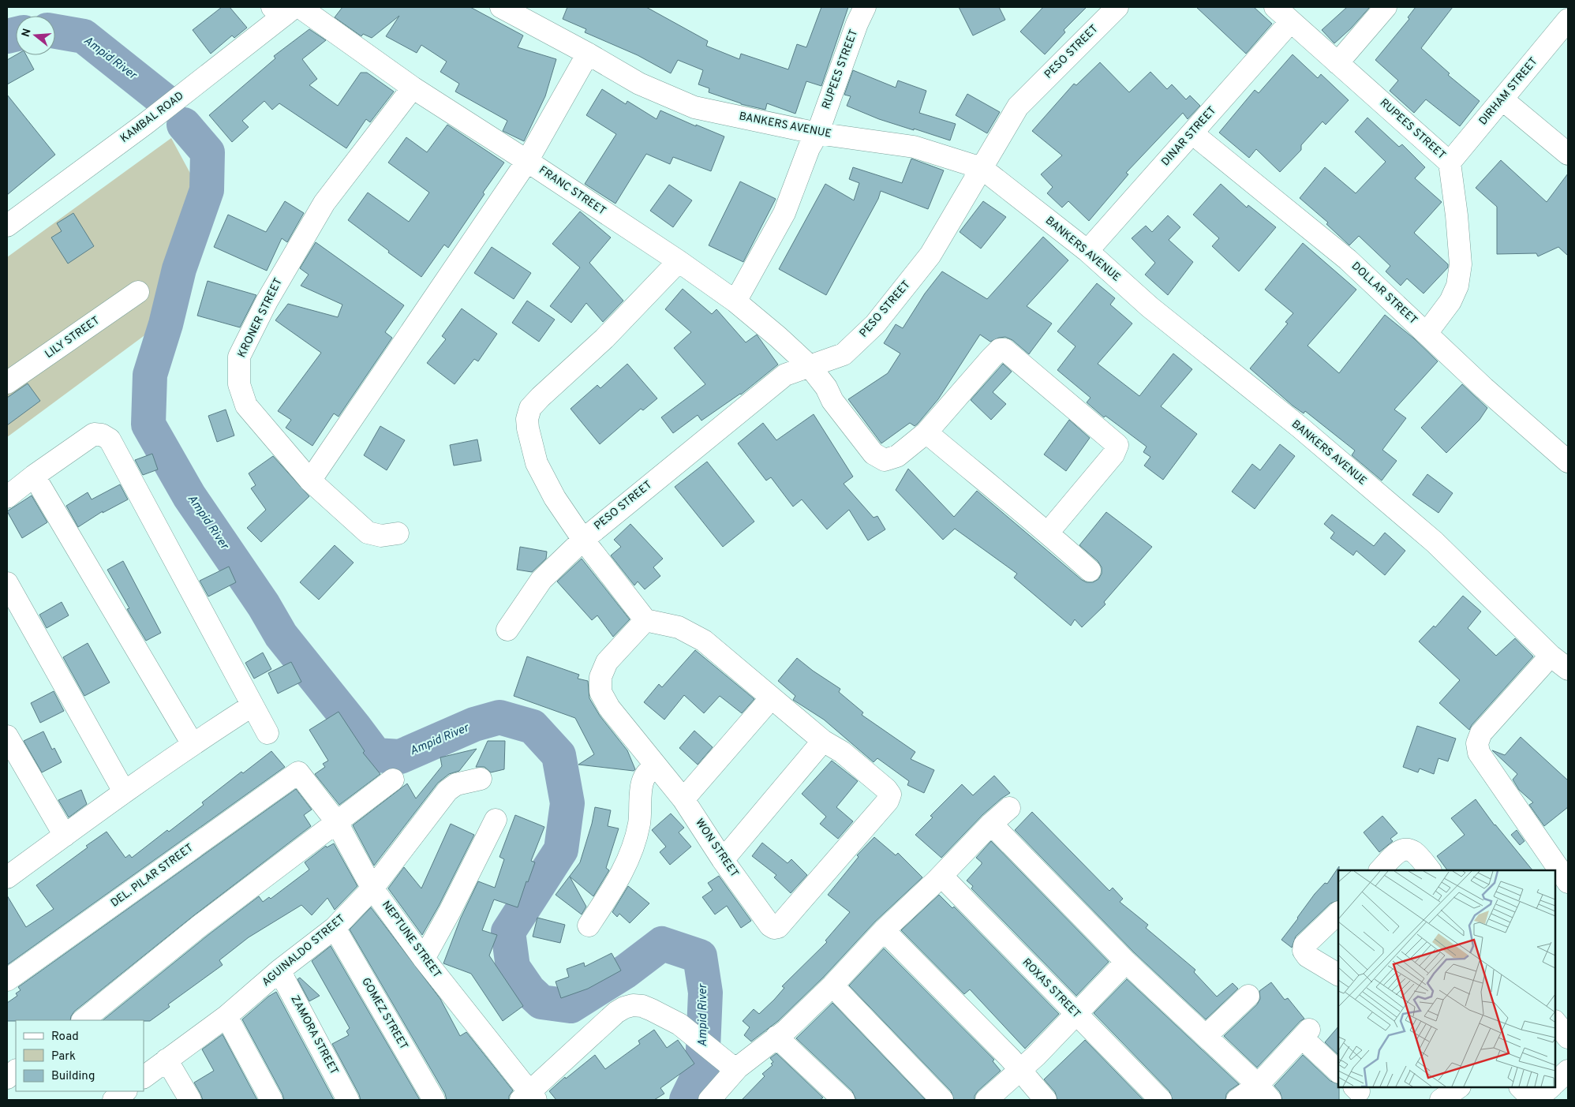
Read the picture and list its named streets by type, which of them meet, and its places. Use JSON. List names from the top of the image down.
{
  "streets": {
    "street": [
      "PESO STREET",
      "RUPEES STREET",
      "DIRHAM STREET",
      "KAMBAL ROAD",
      "BANKERS AVENUE",
      "DINAR STREET",
      "FRANC STREET",
      "DOLLAR STREET",
      "KRONER STREET",
      "LILY STREET",
      "WON STREET",
      "DEL. PILAR STREET",
      "NEPTUNE STREET",
      "AGUINALDO STREET",
      "ROXAS STREET",
      "GOMEZ STREET",
      "ZAMORA STREET"
    ]
  },
  "crossings": [
    ["PESO STREET", "BANKERS AVENUE"],
    ["PESO STREET", "FRANC STREET"],
    ["RUPEES STREET", "DIRHAM STREET"],
    ["RUPEES STREET", "BANKERS AVENUE"],
    ["RUPEES STREET", "DINAR STREET"],
    ["RUPEES STREET", "FRANC STREET"],
    ["RUPEES STREET", "DOLLAR STREET"],
    ["KAMBAL ROAD", "FRANC STREET"],
    ["BANKERS AVENUE", "DINAR STREET"],
    ["DINAR STREET", "DOLLAR STREET"],
    ["FRANC STREET", "KRONER STREET"],
    ["DEL. PILAR STREET", "NEPTUNE STREET"],
    ["NEPTUNE STREET", "AGUINALDO STREET"],
    ["AGUINALDO STREET", "GOMEZ STREET"],
    ["AGUINALDO STREET", "ZAMORA STREET"]
  ],
  "water": ["Ampid River"],
  "legend": ["Road", "Park", "Building"],
  "north": "left"
}
